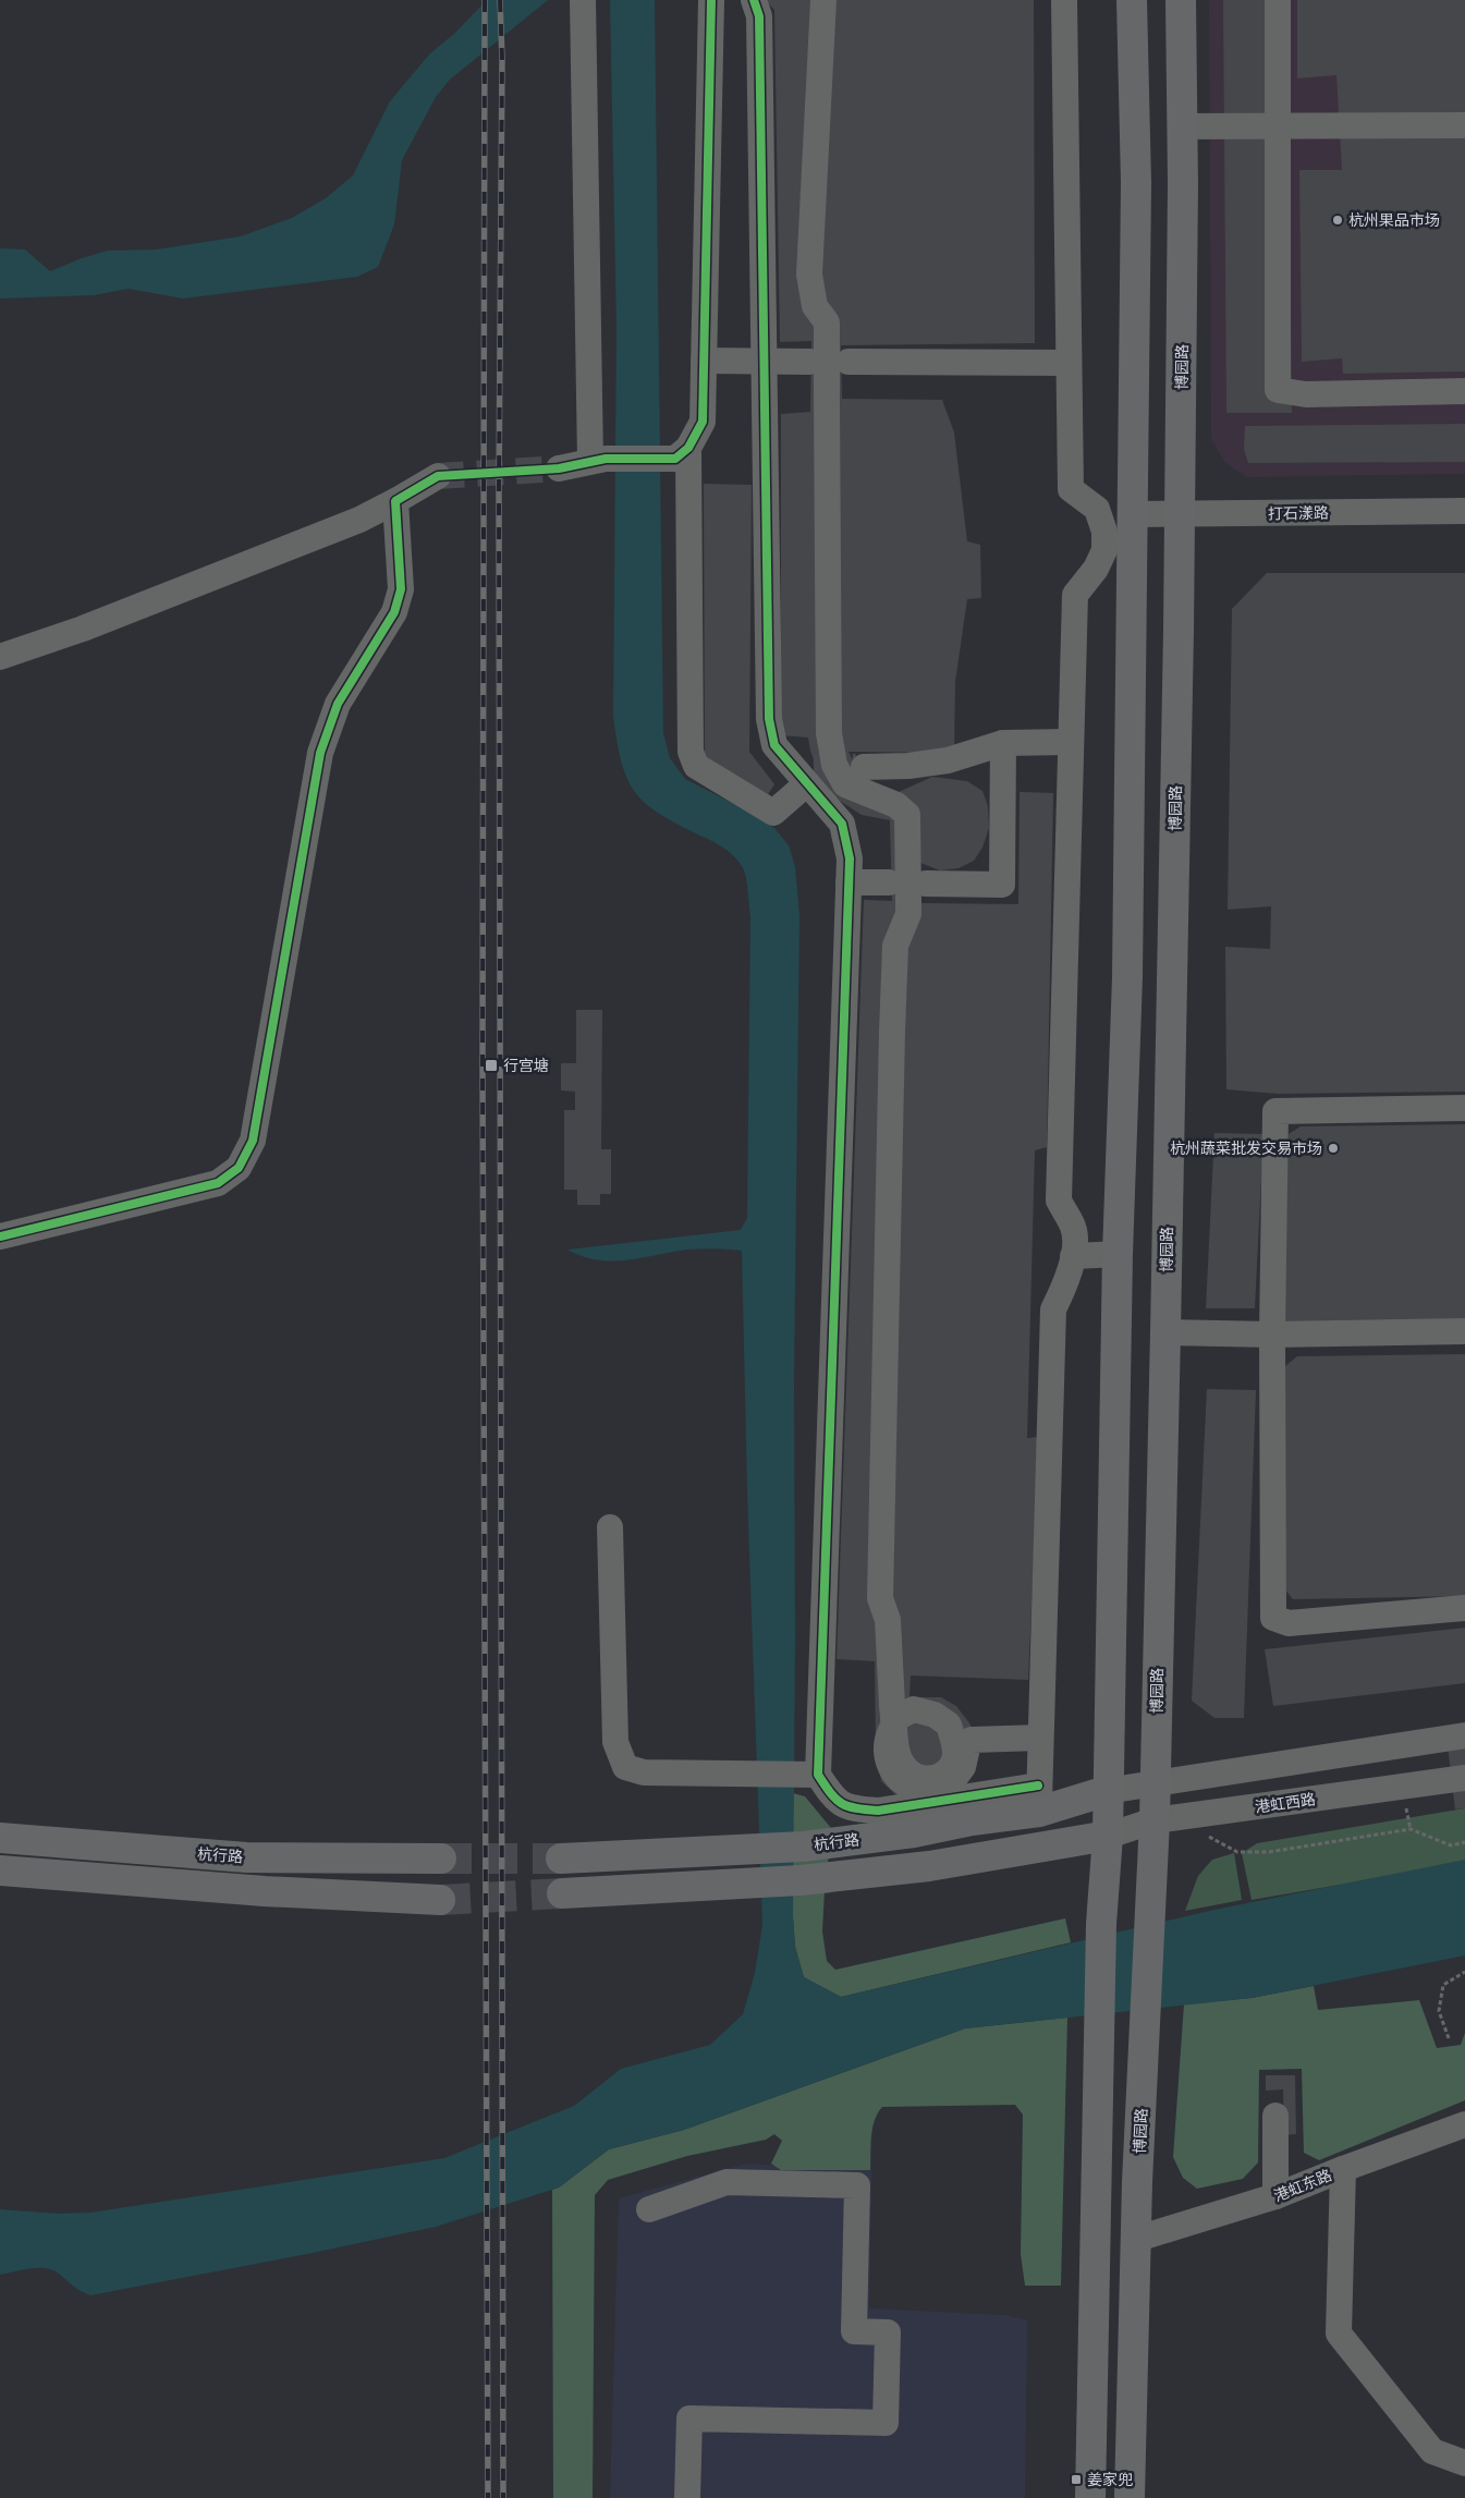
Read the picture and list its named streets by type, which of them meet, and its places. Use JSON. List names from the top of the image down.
{
  "streets": {
    "main road": ["博园路", "杭行路"],
    "street": ["打石漾路", "港虹西路", "港虹东路"]
  },
  "crossings": [
    ["博园路", "打石漾路"],
    ["博园路", "港虹西路"],
    ["博园路", "港虹东路"]
  ],
  "places": {
    "other": ["杭州果品市场", "杭州蔬菜批发交易市场"],
    "transit": ["行宫塘", "姜家兜"]
  }
}
